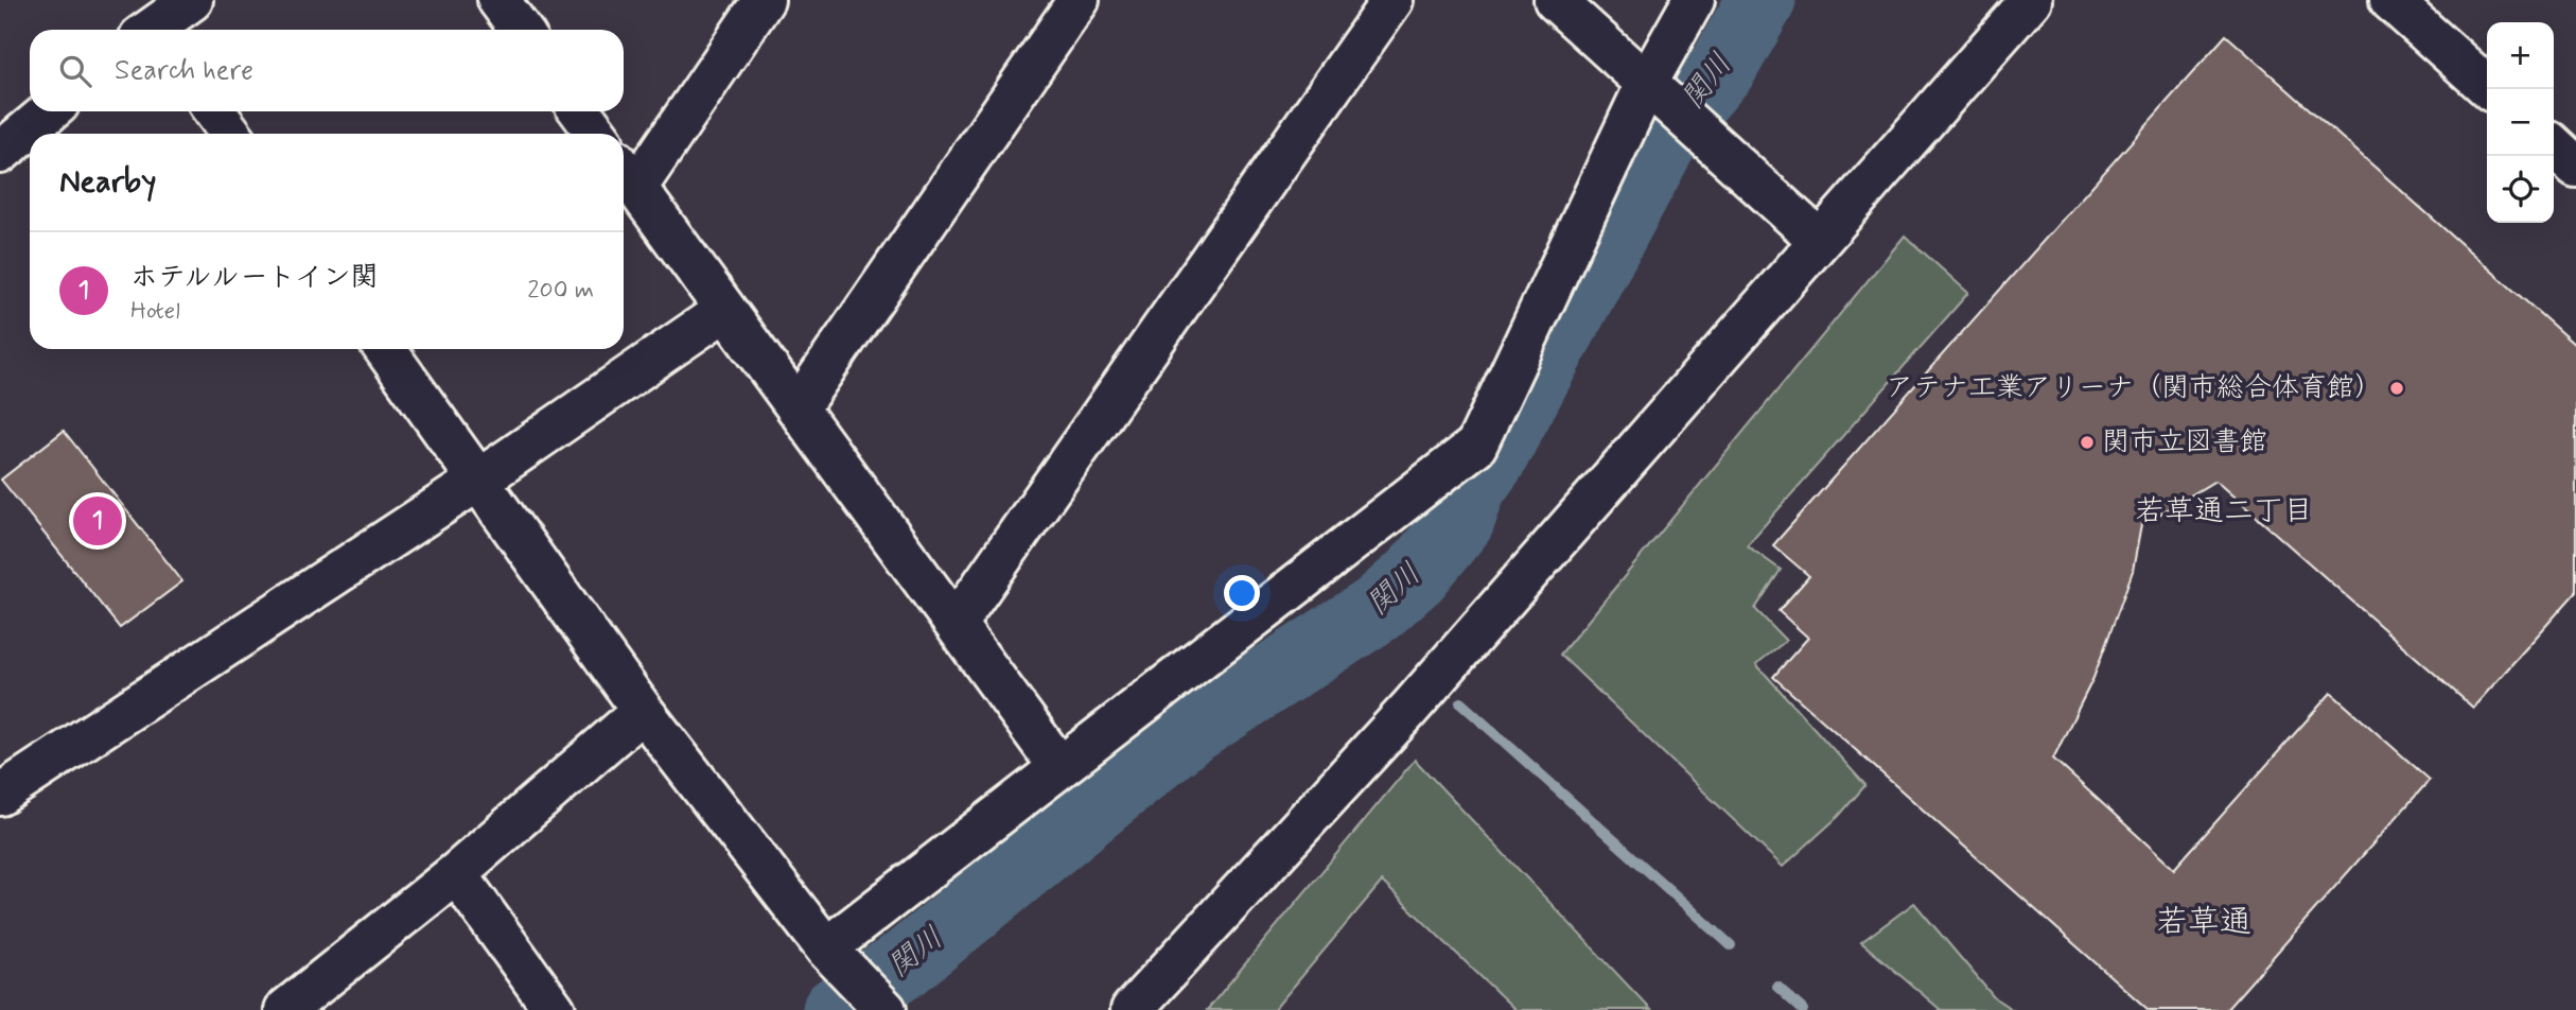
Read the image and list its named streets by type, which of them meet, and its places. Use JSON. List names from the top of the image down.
{
  "districts": ["若草通二丁目", "若草通"],
  "water": ["関川"],
  "places": ["アテナ工業アリーナ（関市総合体育館）", "関市立図書館"],
  "page": {
    "map_buttons": ["+", "−"],
    "search": "Search here",
    "heading": "Nearby",
    "list": [
      {
        "mark": "1",
        "name": "ホテルルートイン関",
        "note": "Hotel",
        "value": "200 m"
      }
    ],
    "pins": "1"
  }
}
